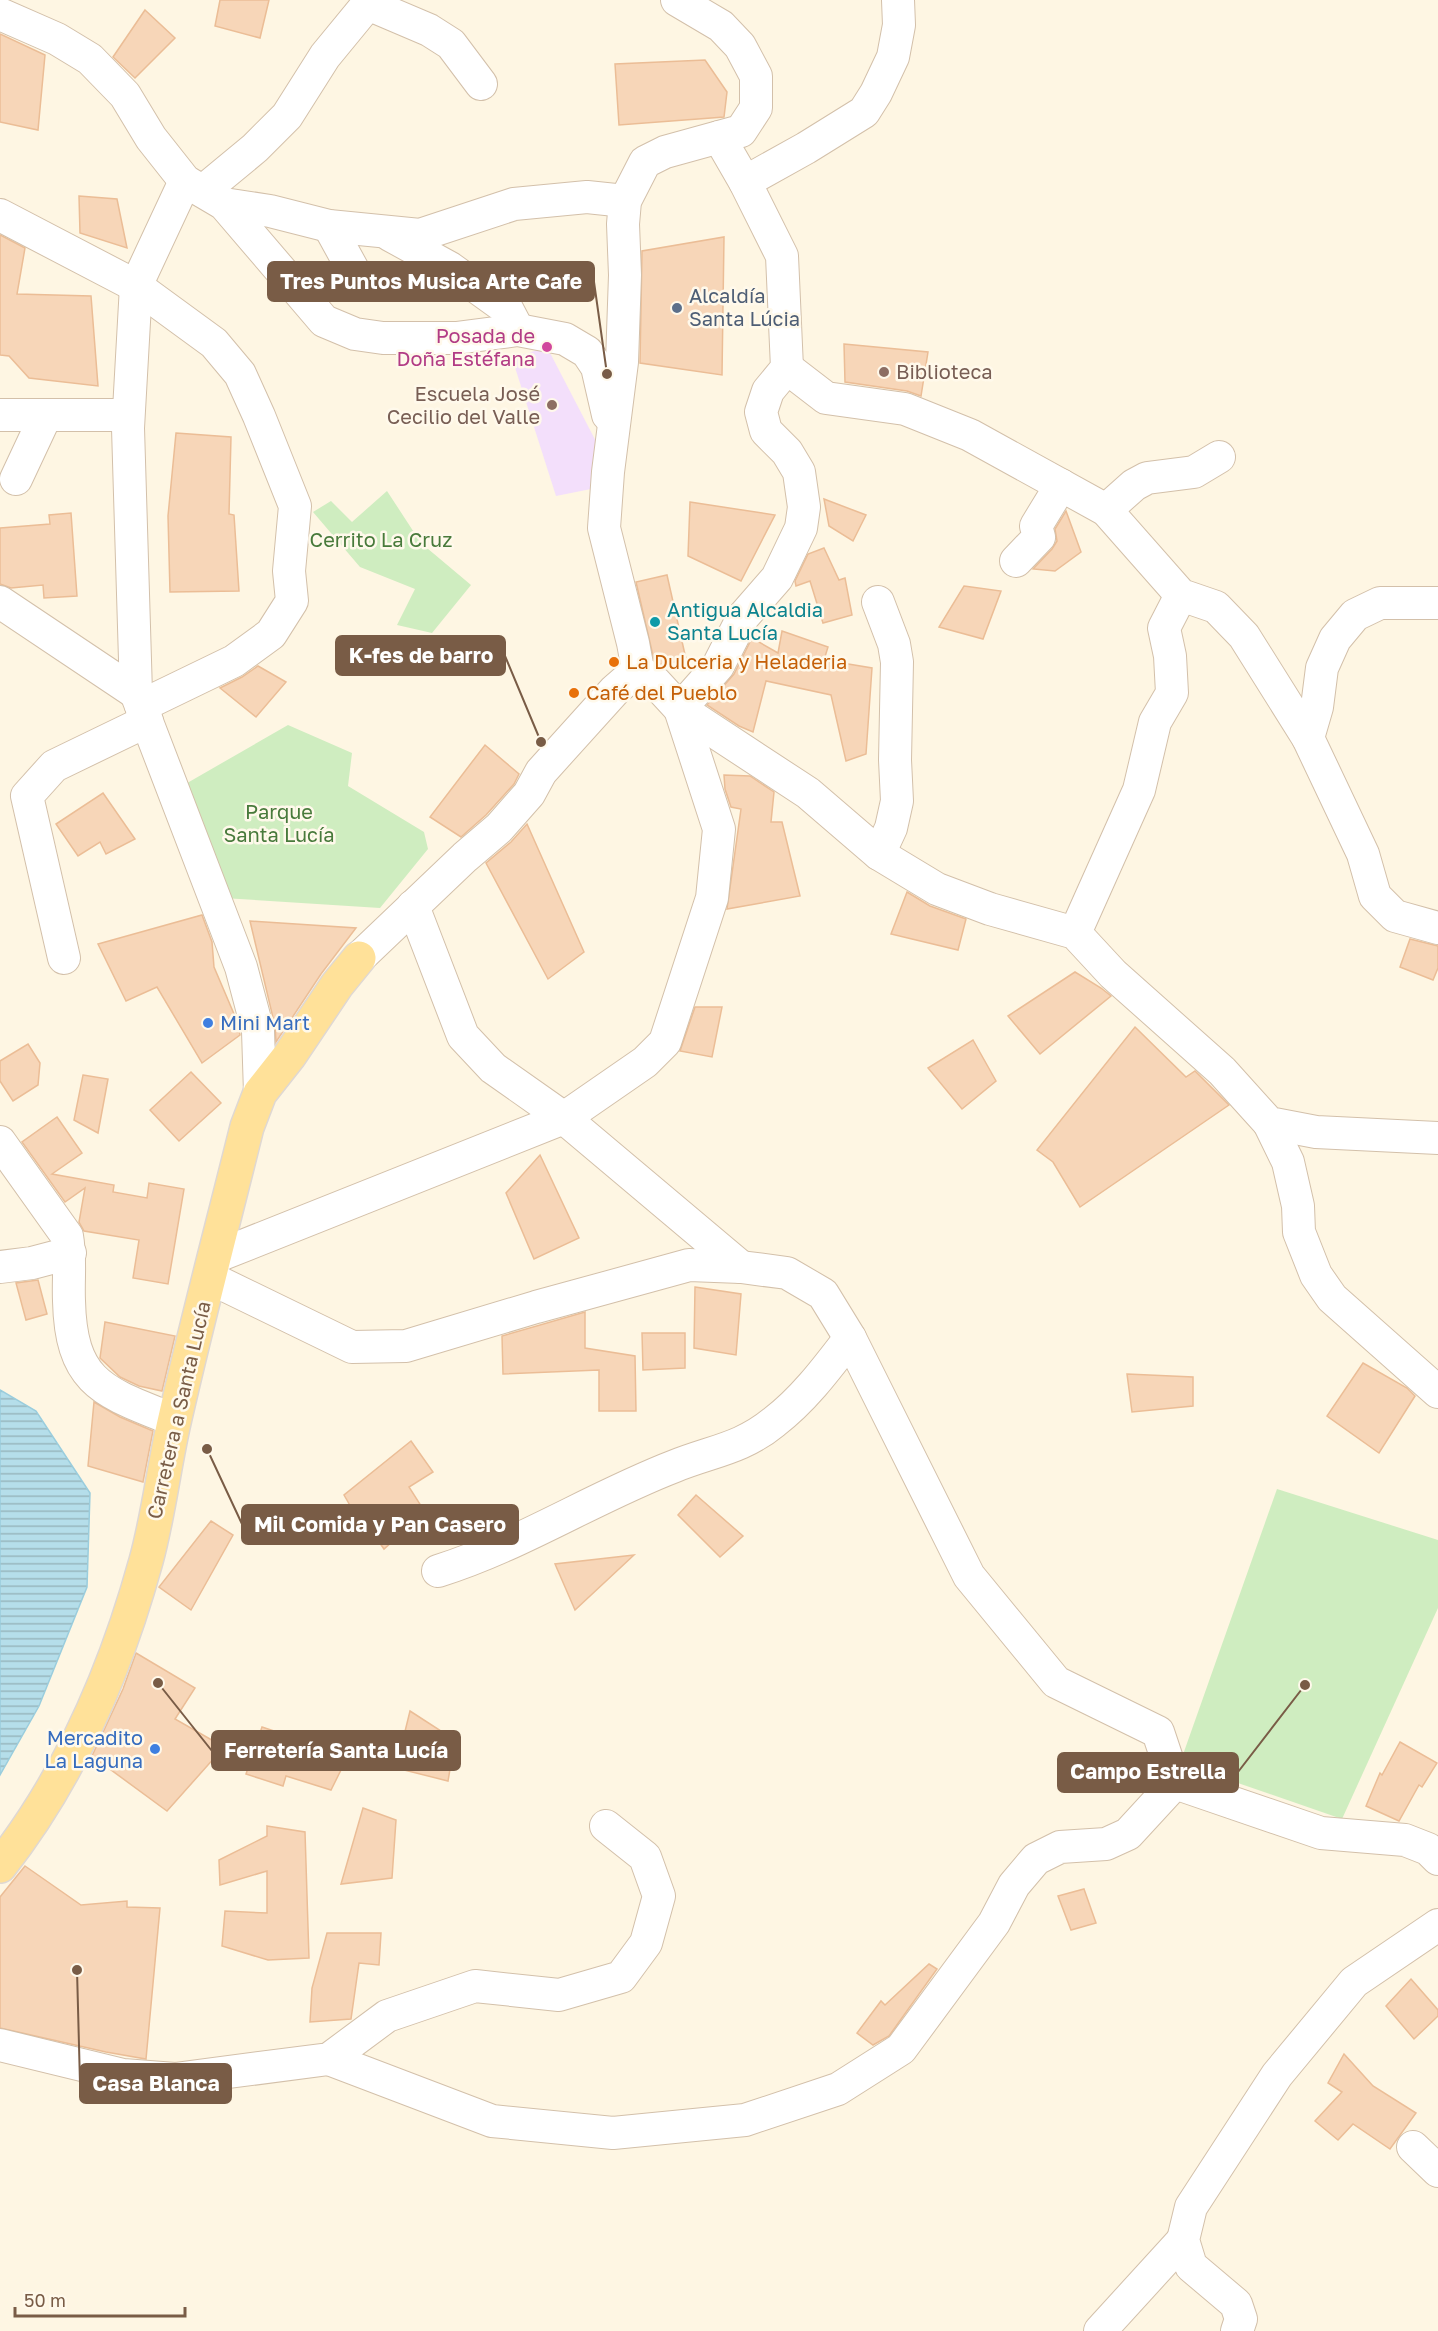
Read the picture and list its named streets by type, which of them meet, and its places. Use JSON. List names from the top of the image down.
{
  "streets": {
    "main road": ["Carretera a Santa Lucía"]
  },
  "parks": ["Cerrito La Cruz", "Parque Santa Lucía"],
  "places": [
    "Alcaldía Santa Lúcia",
    "Posada de Doña Estéfana",
    "Biblioteca",
    "Tres Puntos Musica Arte Cafe",
    "Escuela José Cecilio del Valle",
    "Antigua Alcaldia Santa Lucía",
    "La Dulceria y Heladeria",
    "Café del Pueblo",
    "K-fes de barro",
    "Mini Mart",
    "Mil Comida y Pan Casero",
    "Ferretería Santa Lucía",
    "Campo Estrella",
    "Mercadito La Laguna",
    "Casa Blanca"
  ],
  "scale_bar": "50 m"
}
